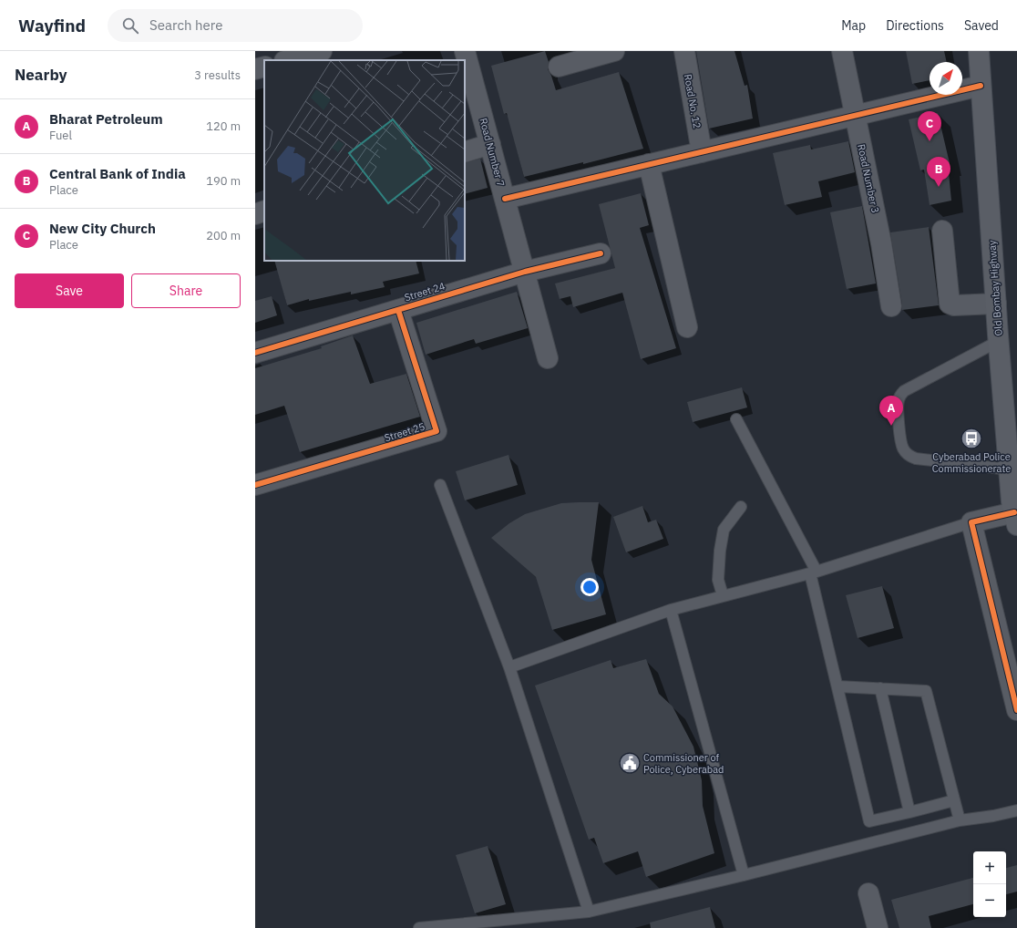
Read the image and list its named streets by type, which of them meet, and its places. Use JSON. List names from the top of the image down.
{
  "streets": {
    "main road": ["Old Bombay Highway"],
    "street": [
      "Road No. 12",
      "Road Number 7",
      "Road Number 3",
      "Street 24",
      "Street 25"
    ]
  },
  "crossings": [
    ["Road Number 7", "Street 24"],
    ["Street 24", "Street 25"]
  ],
  "places": {
    "bus stop": ["Cyberabad Police Commissionerate"],
    "public building": ["Commissioner of Police, Cyberabad"]
  },
  "north": "top right",
  "page": {
    "header": "Wayfind",
    "search": "Search here",
    "nav": ["Map", "Directions", "Saved"],
    "heading": ["Nearby", "3 results"],
    "list": [
      {
        "mark": "A",
        "name": "Bharat Petroleum",
        "note": "Fuel",
        "value": "120 m"
      },
      {
        "mark": "B",
        "name": "Central Bank of India",
        "note": "Place",
        "value": "190 m"
      },
      {
        "mark": "C",
        "name": "New City Church",
        "note": "Place",
        "value": "200 m"
      }
    ],
    "pins": ["C", "B", "A"],
    "buttons": ["Save", "Share"],
    "map_buttons": ["+", "−"]
  }
}
